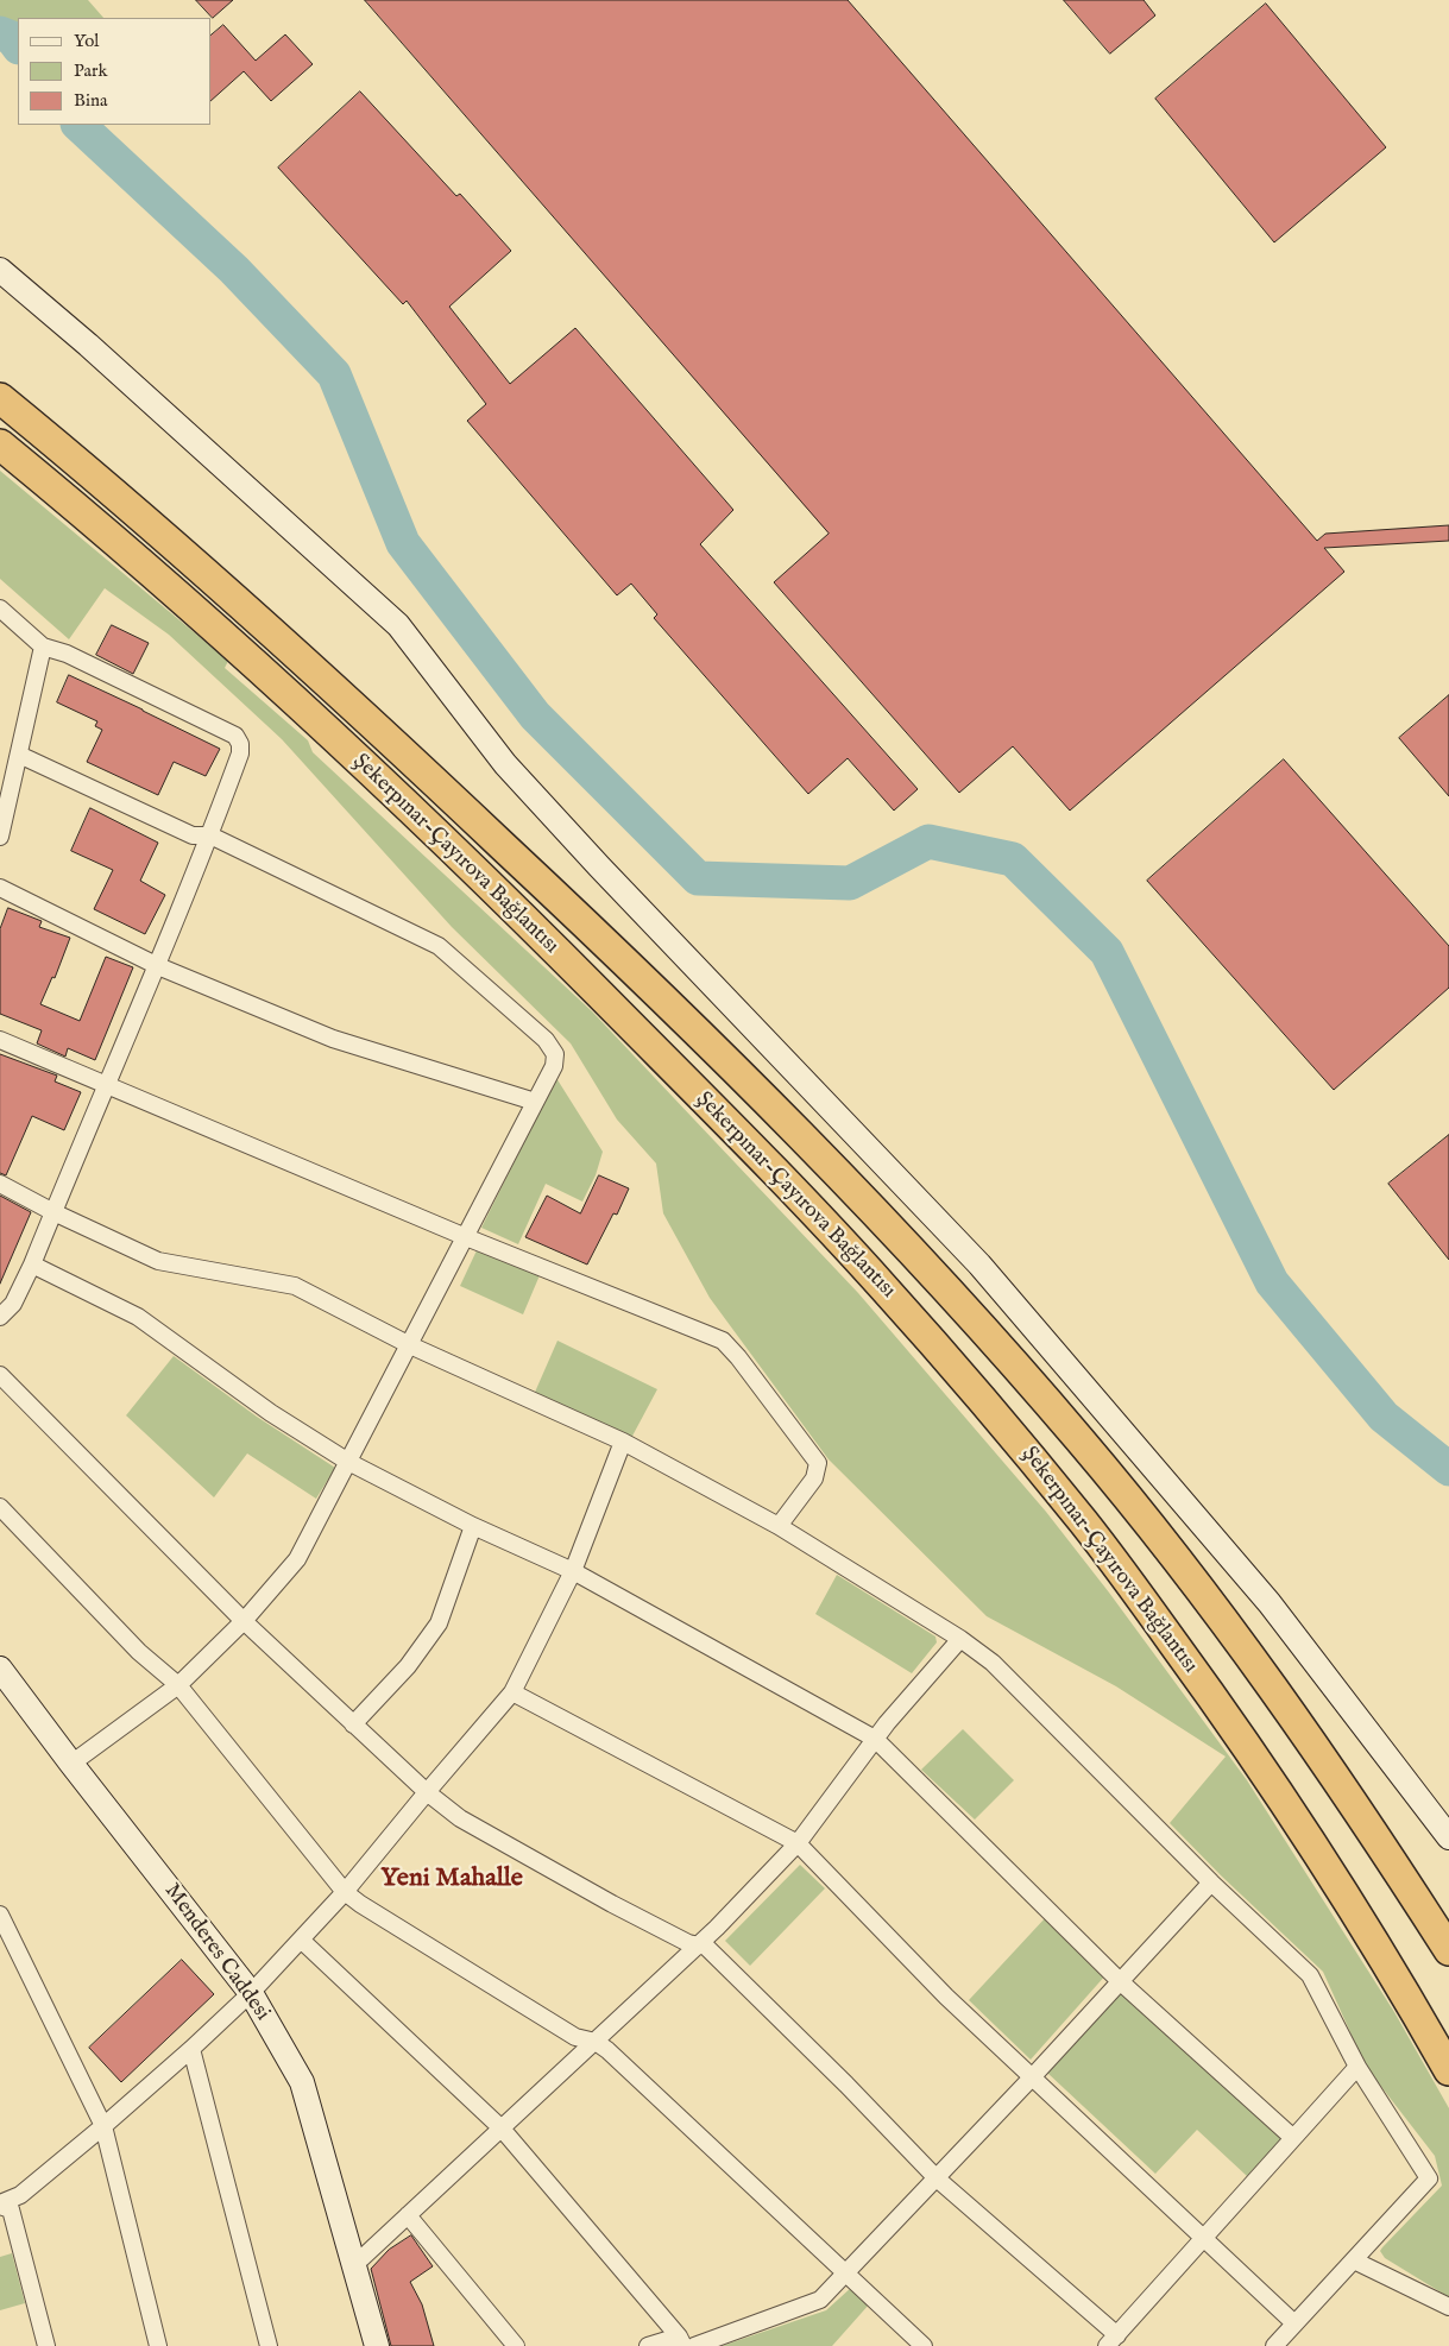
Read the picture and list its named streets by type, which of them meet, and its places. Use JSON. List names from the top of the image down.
{
  "streets": {
    "highway": ["Şekerpınar-Çayırova Bağlantısı"],
    "street": ["Menderes Caddesi"]
  },
  "districts": ["Yeni Mahalle"],
  "legend": ["Yol", "Park", "Bina"]
}
